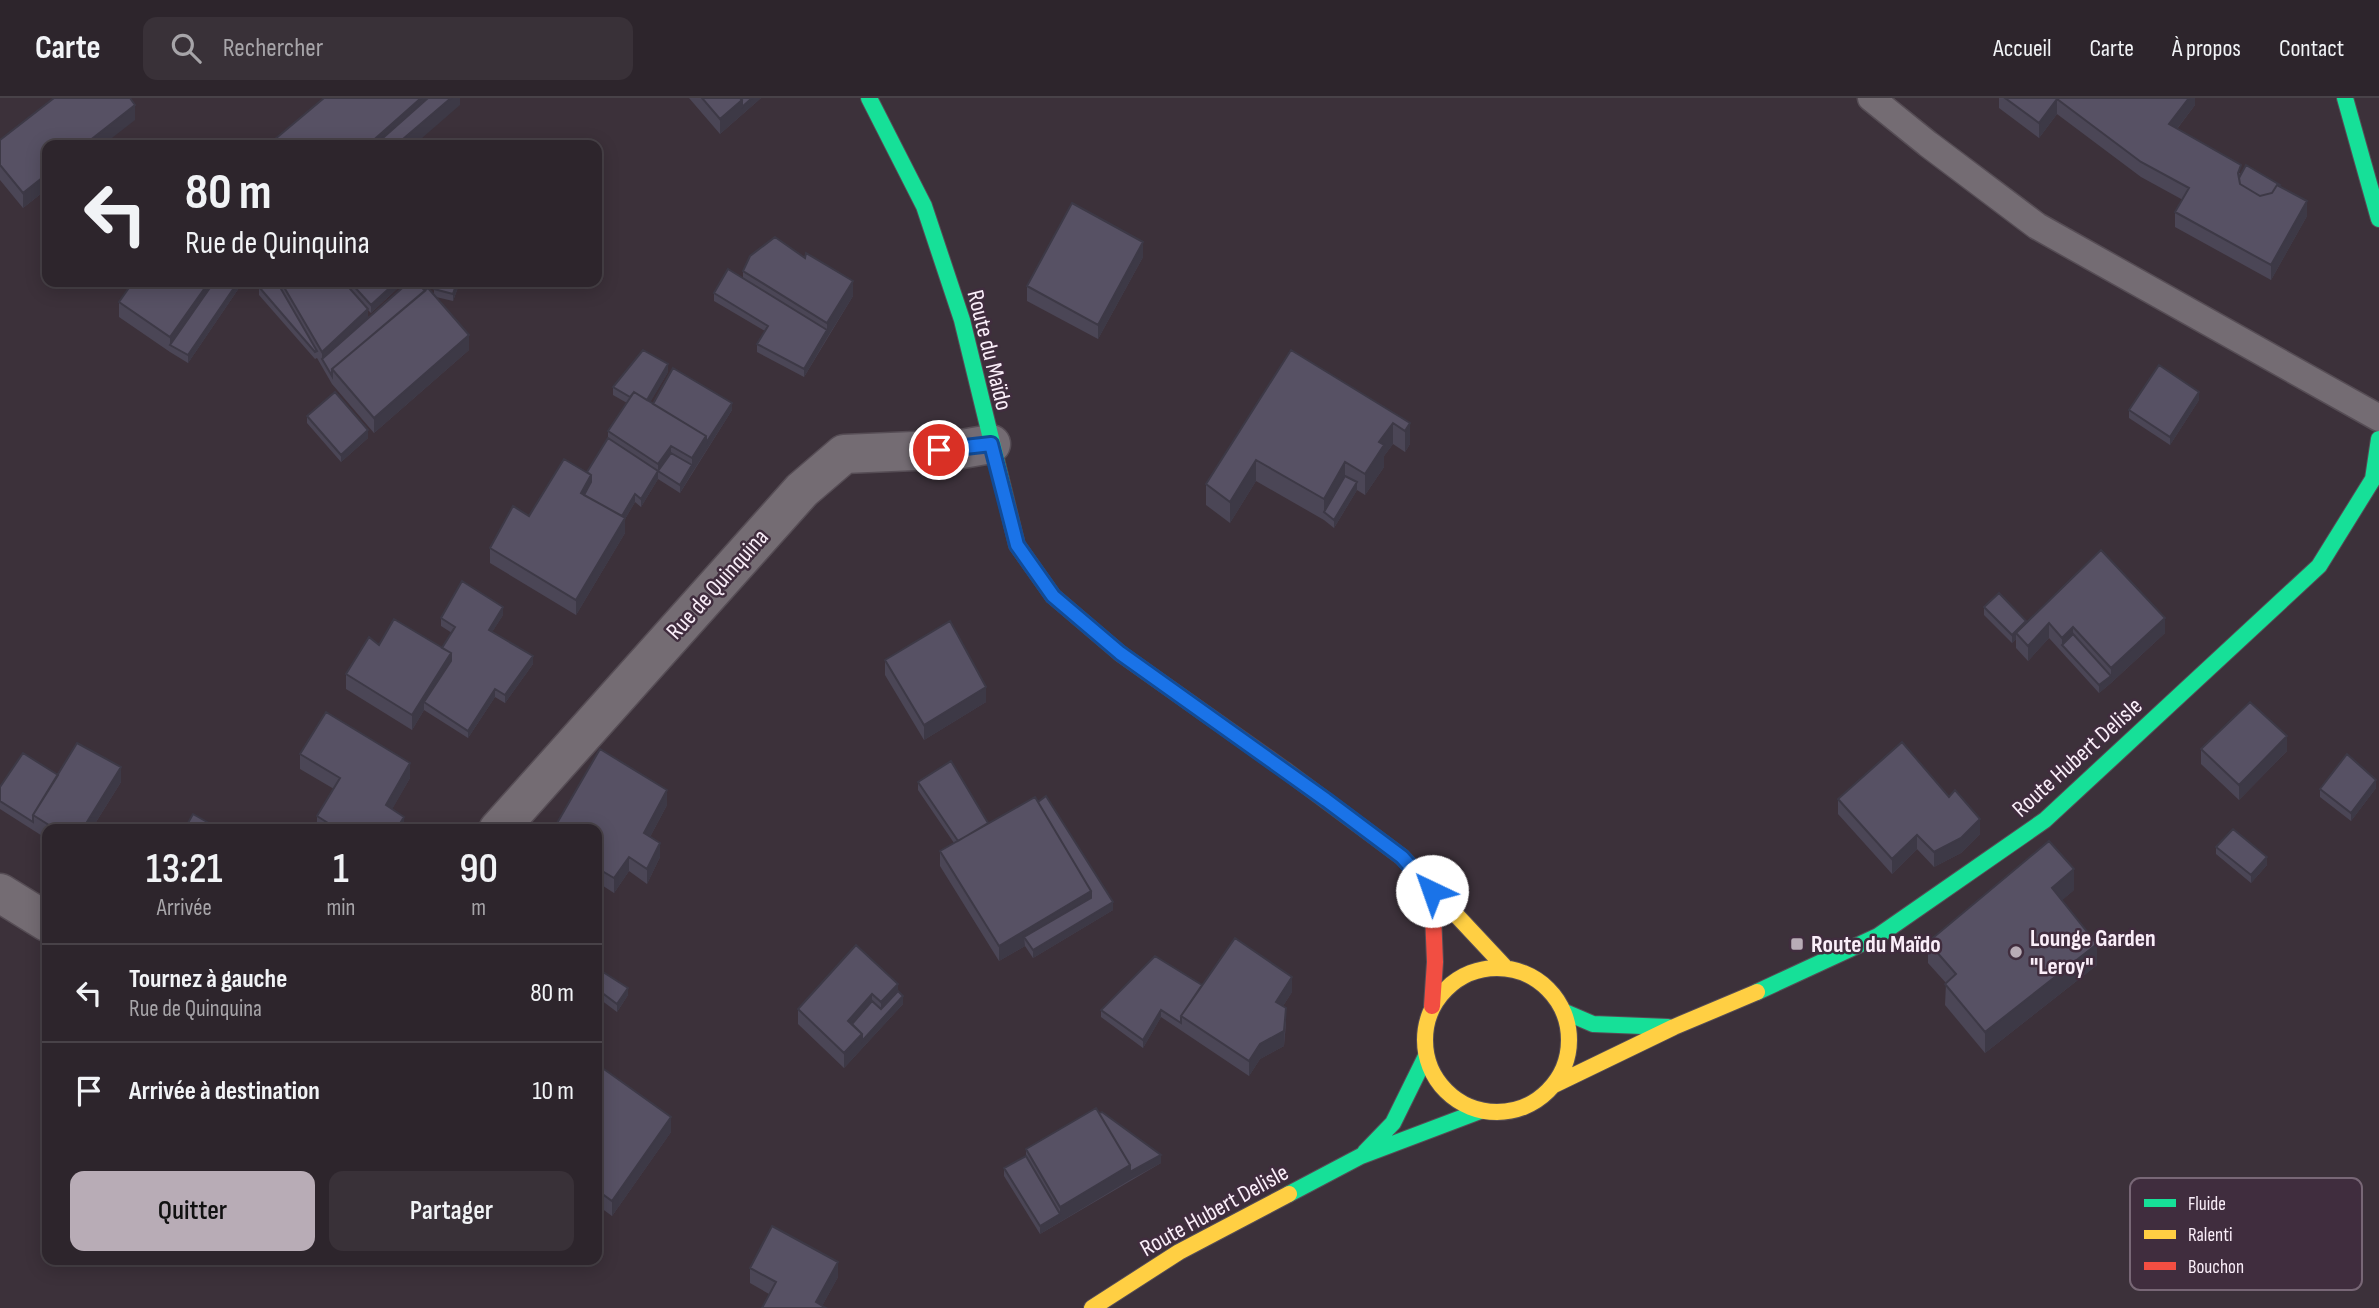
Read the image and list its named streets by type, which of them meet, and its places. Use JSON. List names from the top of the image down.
{
  "streets": {
    "main road": ["Route du Maïdo", "Route Hubert Delisle"],
    "street": ["Rue de Quinquina"]
  },
  "crossings": [
    ["Route du Maïdo", "Rue de Quinquina"],
    ["Route du Maïdo", "Route Hubert Delisle"]
  ],
  "places": {
    "transit": ["Route du Maïdo"],
    "other": ["Lounge Garden \"Leroy\""]
  },
  "legend": ["Fluide", "Ralenti", "Bouchon"],
  "page": {
    "header": "Carte",
    "search": "Rechercher",
    "nav": [
      "Accueil",
      "Carte",
      "À propos",
      "Contact"
    ],
    "turn": ["80 m", "Rue de Quinquina"],
    "eta": [
      "13:21",
      "Arrivée",
      "1",
      "min",
      "90",
      "m"
    ],
    "list": [
      {
        "name": "Tournez à gauche",
        "note": "Rue de Quinquina",
        "value": "80 m"
      },
      {
        "name": "Arrivée à destination",
        "value": "10 m"
      }
    ],
    "buttons": ["Quitter", "Partager"]
  }
}
